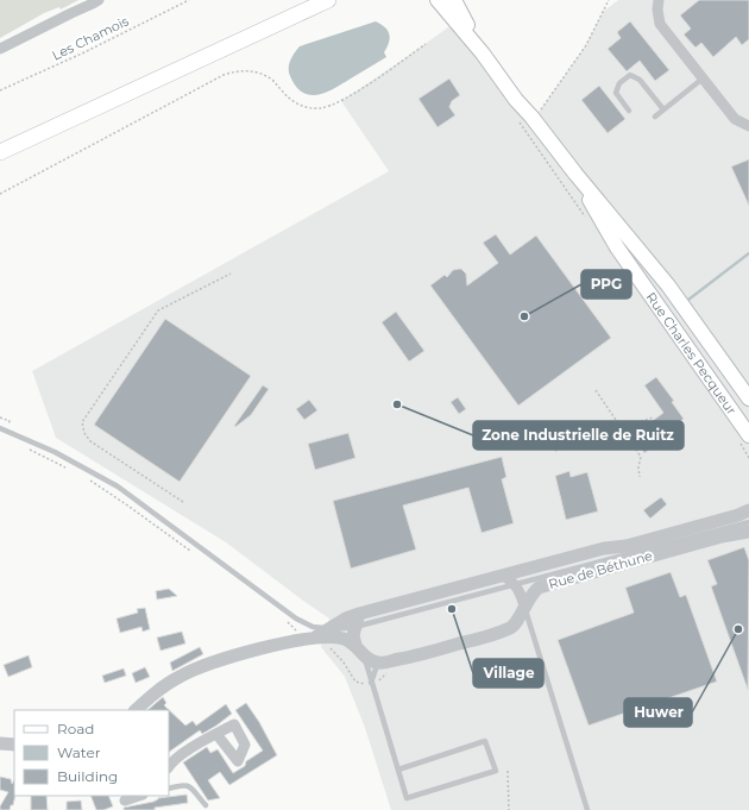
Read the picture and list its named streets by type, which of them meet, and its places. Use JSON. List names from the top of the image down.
{
  "streets": {
    "main road": ["Rue Charles Pecqueur"],
    "street": ["Rue de Béthune"],
    "path": ["Les Chamois"]
  },
  "places": [
    "PPG",
    "Zone Industrielle de Ruitz",
    "Village",
    "Huwer"
  ],
  "legend": ["Road", "Water", "Building"]
}
